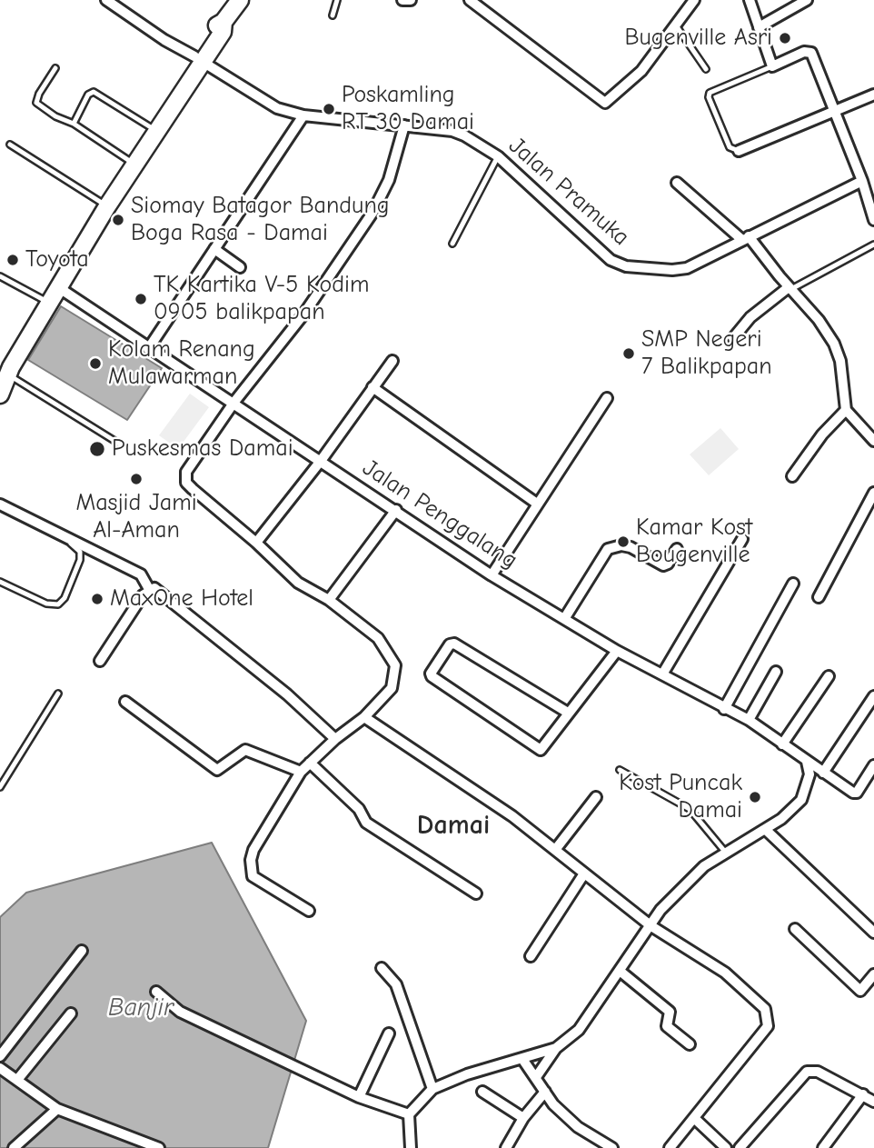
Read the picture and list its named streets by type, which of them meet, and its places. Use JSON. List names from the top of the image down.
{
  "streets": {
    "street": ["Jalan Pramuka", "Jalan Penggalang"]
  },
  "districts": ["Damai"],
  "water": ["Banjir"],
  "places": [
    "Bugenville Asri",
    "Poskamling RT 30 Damai",
    "Siomay Batagor Bandung Boga Rasa - Damai",
    "Toyota",
    "TK Kartika V-5 Kodim 0905 balikpapan",
    "SMP Negeri 7 Balikpapan",
    "Kolam Renang Mulawarman",
    "Puskesmas Damai",
    "Masjid Jami Al-Aman",
    "Kamar Kost Bougenville",
    "MaxOne Hotel",
    "Kost Puncak Damai"
  ]
}
